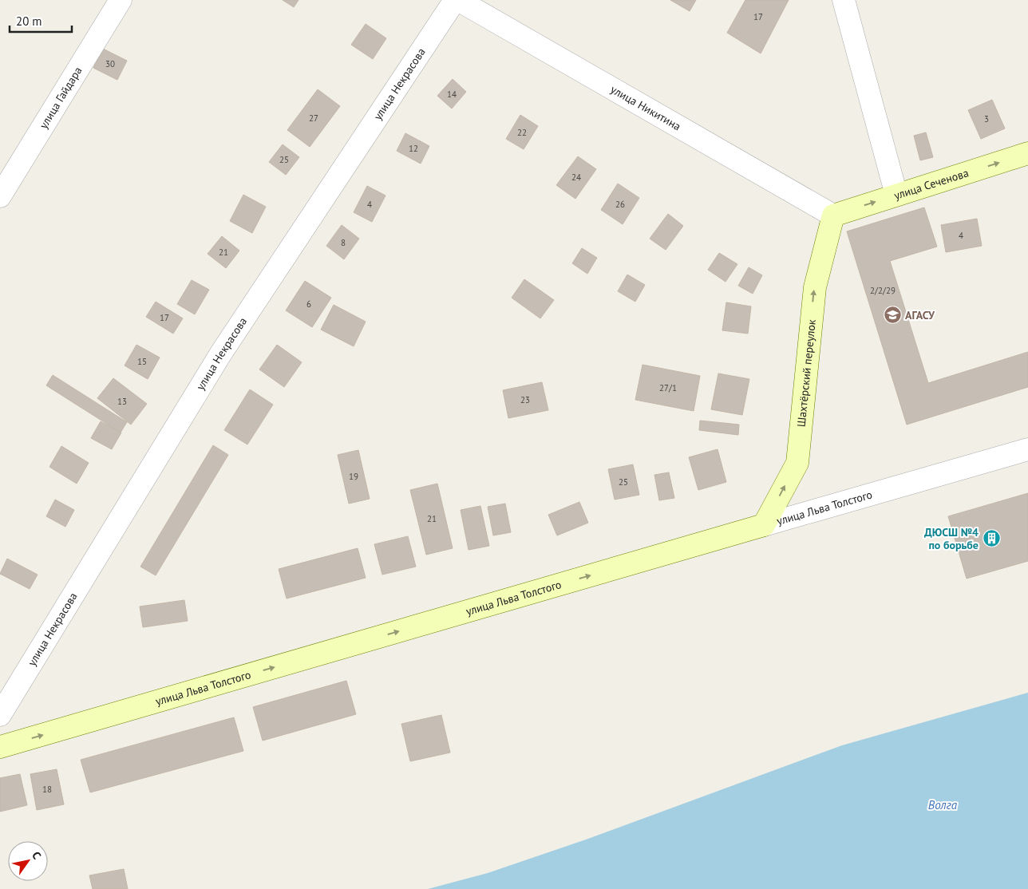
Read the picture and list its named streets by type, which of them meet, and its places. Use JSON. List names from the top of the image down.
{
  "streets": {
    "main road": ["улица Сеченова", "Шахтёрский переулок", "улица Льва Толстого"],
    "street": ["улица Некрасова", "улица Гайдара", "улица Никитина"]
  },
  "crossings": [
    ["улица Никитина", "улица Сеченова"],
    ["улица Никитина", "Шахтёрский переулок"],
    ["улица Сеченова", "Шахтёрский переулок"],
    ["Шахтёрский переулок", "улица Льва Толстого"]
  ],
  "one_way": ["улица Сеченова", "Шахтёрский переулок", "улица Льва Толстого"],
  "water": ["Волга"],
  "places": {
    "school or university": ["АГАСУ"],
    "building": ["ДЮСШ №4 по борьбе"]
  },
  "house_numbers": [
    "17",
    "30",
    "14",
    "27",
    "3",
    "22",
    "12",
    "25",
    "24",
    "4",
    "26",
    "4",
    "8",
    "21",
    "2/2/29",
    "6",
    "17",
    "15",
    "27/1",
    "23",
    "13",
    "19",
    "25",
    "21",
    "18"
  ],
  "scale_bar": "20 m",
  "north": "top right"
}
